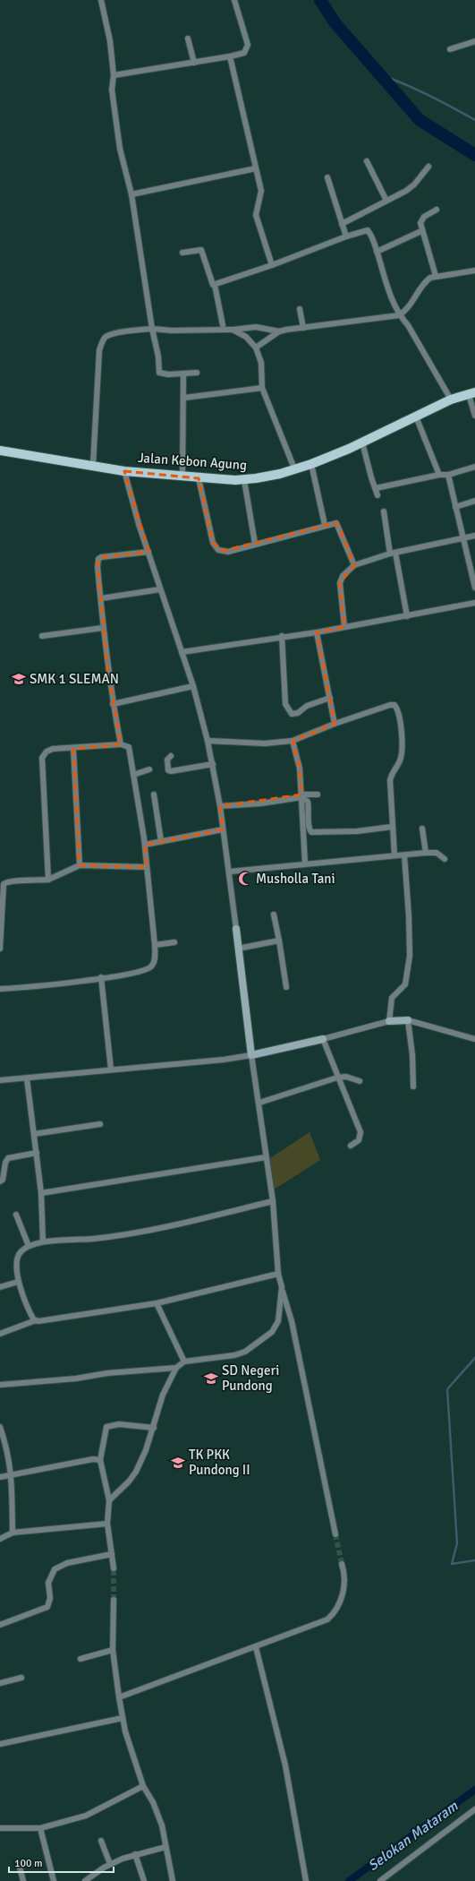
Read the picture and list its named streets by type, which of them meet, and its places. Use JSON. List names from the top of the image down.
{
  "streets": {
    "main road": ["Jalan Kebon Agung"]
  },
  "water": ["Selokan Mataram"],
  "places": {
    "school or university": ["SMK 1 SLEMAN", "SD Negeri Pundong", "TK PKK Pundong II"],
    "mosque": ["Musholla Tani"]
  },
  "scale_bar": "100 m"
}
